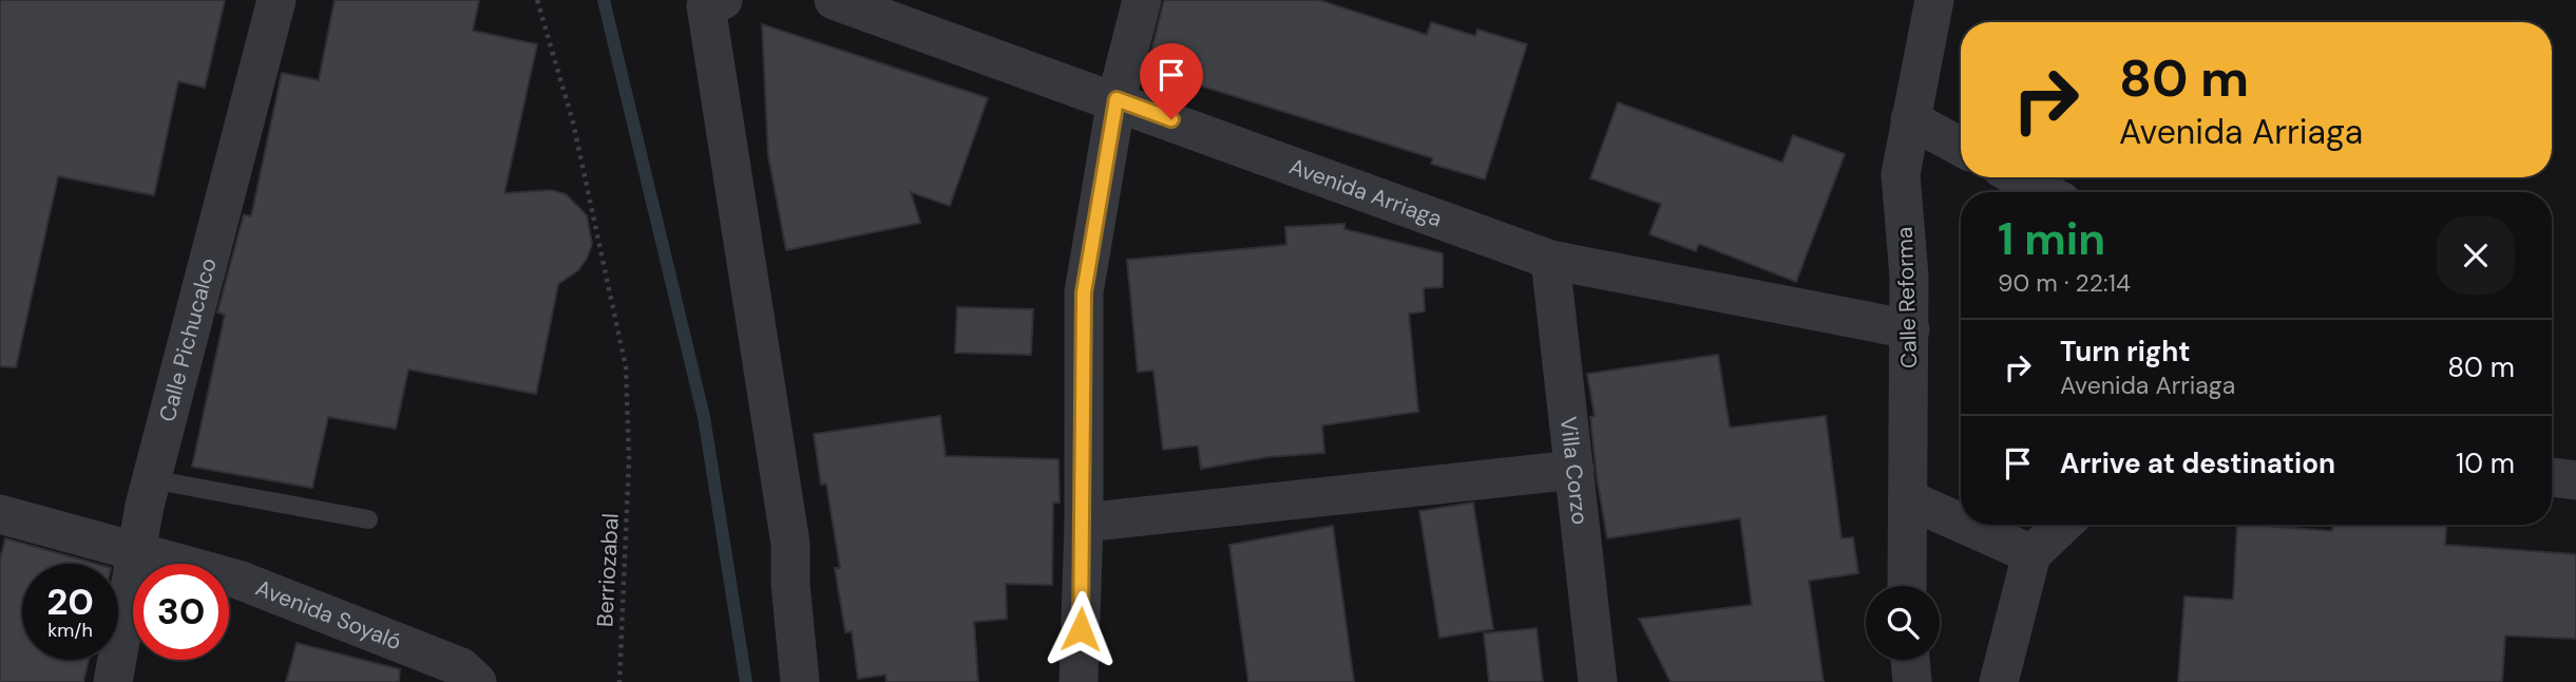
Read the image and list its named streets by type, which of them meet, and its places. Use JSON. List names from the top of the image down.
{
  "streets": {
    "street": [
      "Avenida Arriaga",
      "Calle Reforma",
      "Calle Pichucalco",
      "Villa Corzo",
      "Avenida Soyaló"
    ],
    "path": ["Berriozabal"]
  },
  "crossings": [
    ["Avenida Arriaga", "Calle Reforma"],
    ["Avenida Arriaga", "Villa Corzo"],
    ["Calle Pichucalco", "Avenida Soyaló"]
  ],
  "page": {
    "turn": ["80 m", "Avenida Arriaga"],
    "heading": ["1 min", "90 m · 22:14"],
    "list": [
      {
        "name": "Turn right",
        "note": "Avenida Arriaga",
        "value": "80 m"
      },
      {
        "name": "Arrive at destination",
        "value": "10 m"
      }
    ],
    "speed": "20 km/h",
    "limit": "30"
  }
}
